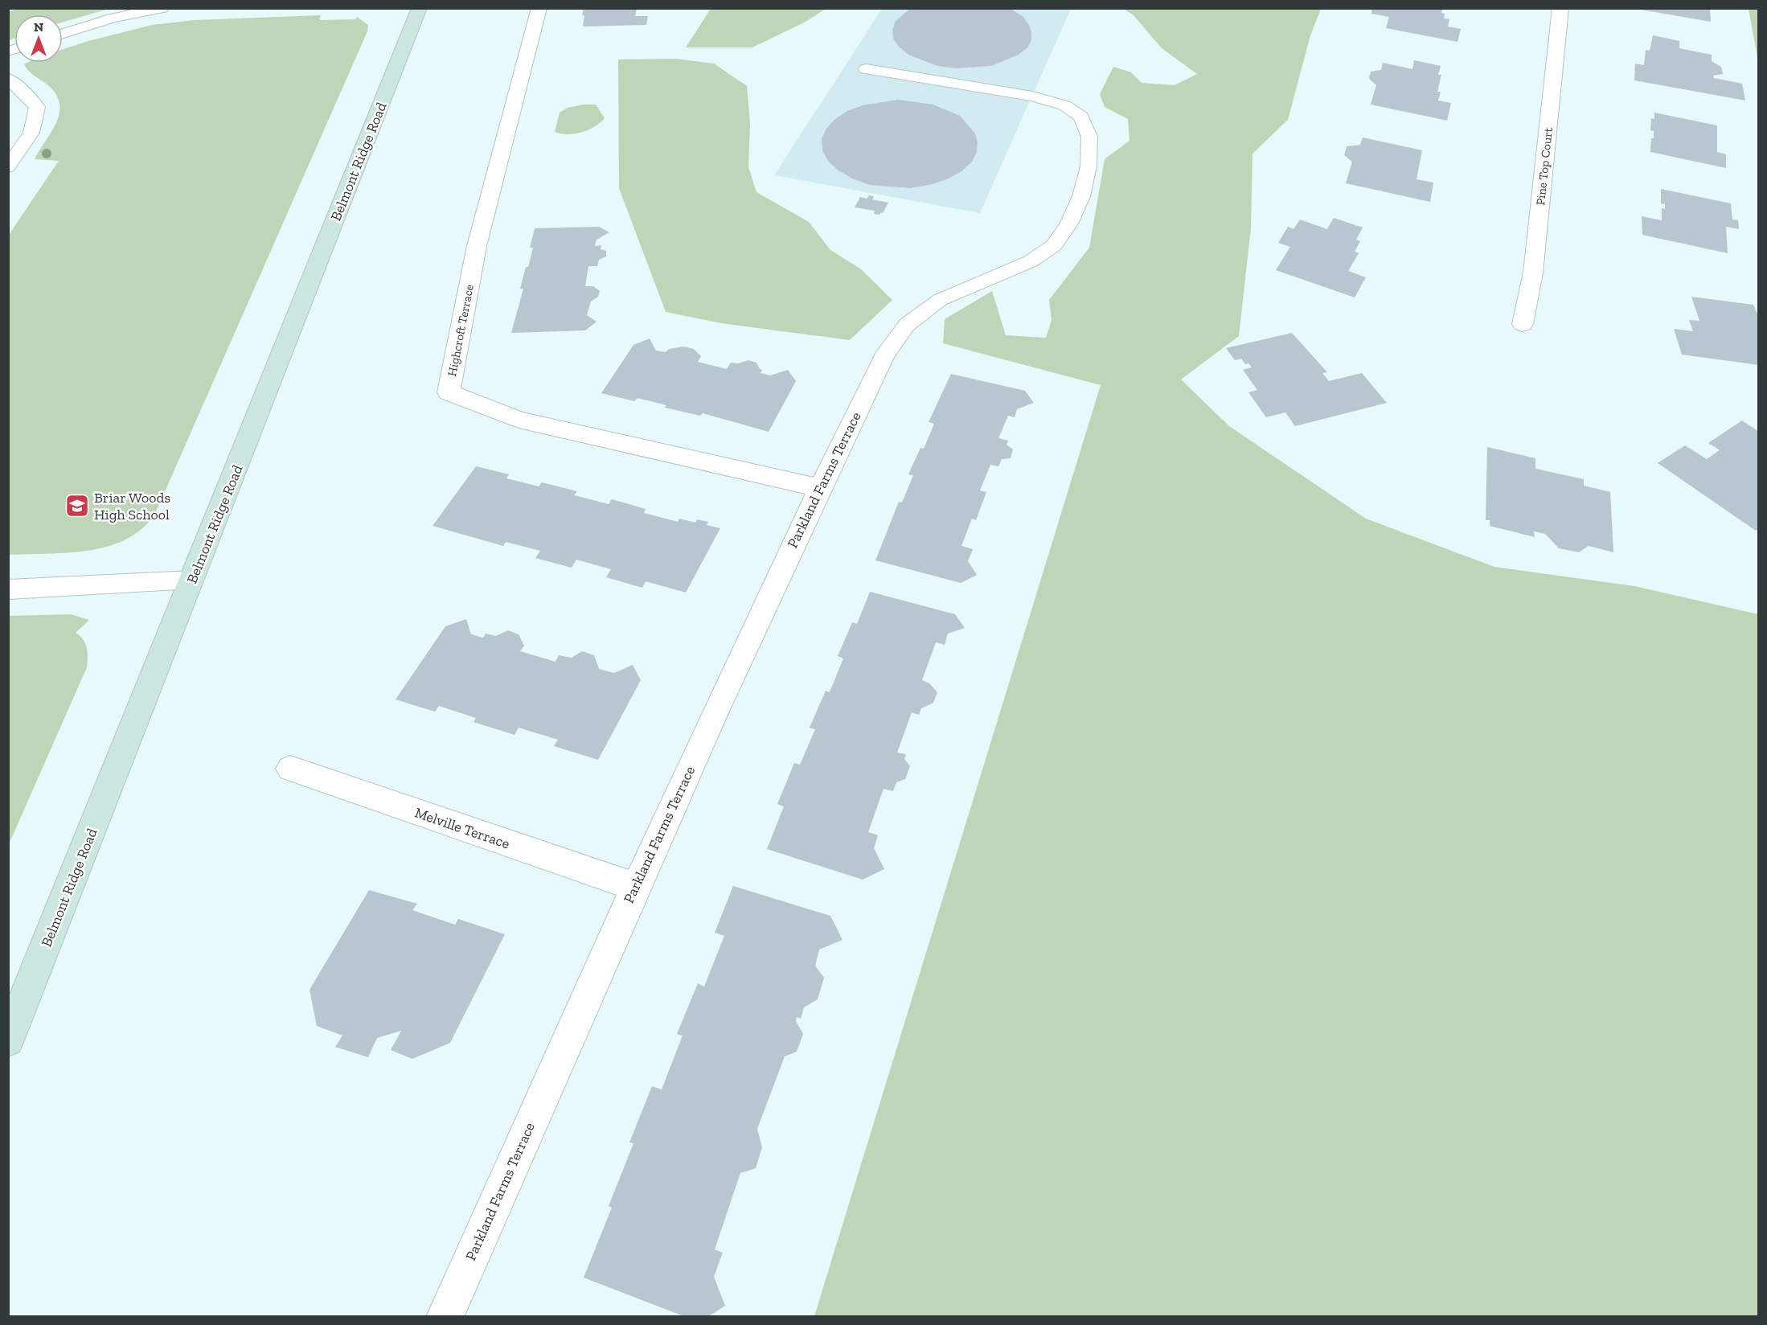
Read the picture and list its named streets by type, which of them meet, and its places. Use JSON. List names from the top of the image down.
{
  "streets": {
    "main road": ["Belmont Ridge Road"],
    "street": [
      "Pine Top Court",
      "Highcroft Terrace",
      "Parkland Farms Terrace",
      "Melville Terrace"
    ]
  },
  "crossings": [
    ["Highcroft Terrace", "Parkland Farms Terrace"],
    ["Parkland Farms Terrace", "Melville Terrace"]
  ],
  "places": {
    "school or university": ["Briar Woods High School"]
  },
  "north": "top"
}
